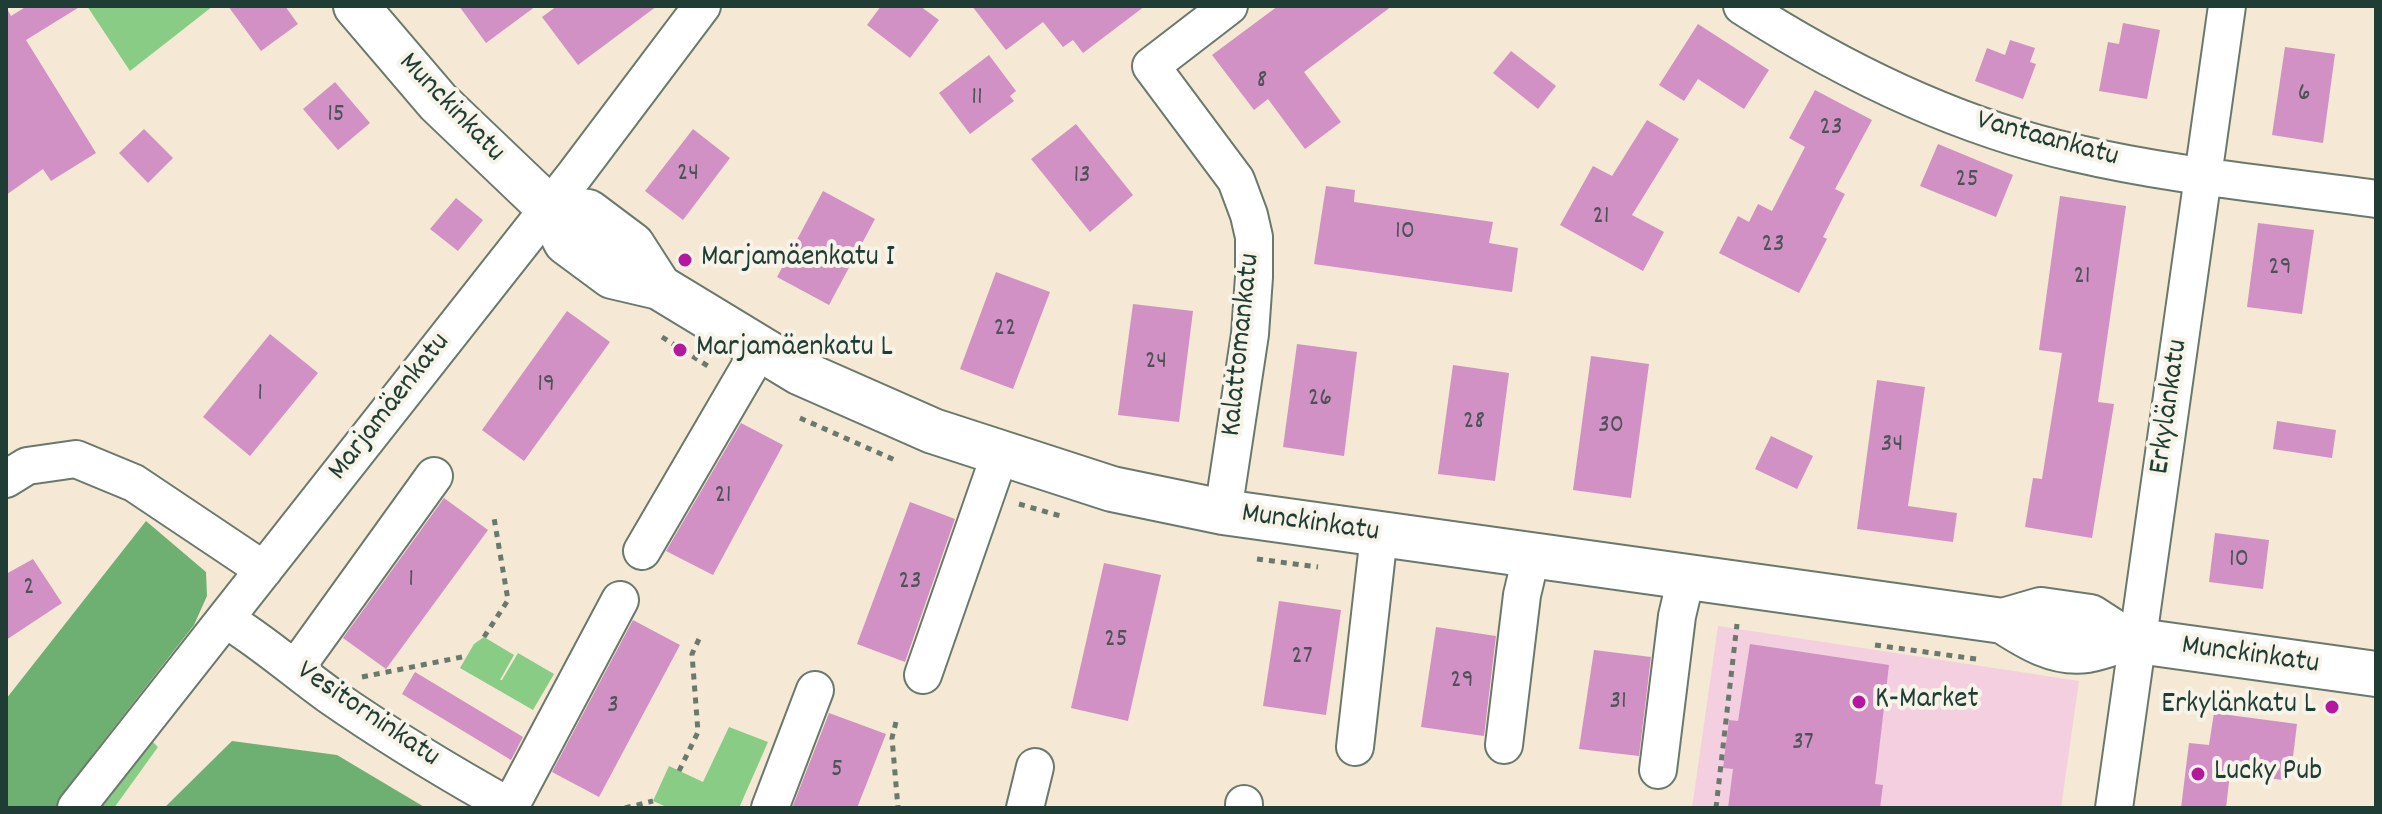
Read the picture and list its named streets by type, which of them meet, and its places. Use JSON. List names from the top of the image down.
{
  "streets": {
    "main road": ["Munckinkatu"],
    "street": [
      "Vantaankatu",
      "Kalattomankatu",
      "Erkylänkatu",
      "Marjamäenkatu",
      "Vesitorninkatu"
    ]
  },
  "crossings": [
    ["Munckinkatu", "Kalattomankatu"],
    ["Munckinkatu", "Erkylänkatu"],
    ["Munckinkatu", "Marjamäenkatu"],
    ["Vantaankatu", "Erkylänkatu"],
    ["Marjamäenkatu", "Vesitorninkatu"]
  ],
  "places": [
    "Marjamäenkatu I",
    "Marjamäenkatu L",
    "K-Market",
    "Erkylänkatu L",
    "Lucky Pub"
  ],
  "house_numbers": [
    "8",
    "6",
    "11",
    "15",
    "23",
    "24",
    "13",
    "25",
    "21",
    "10",
    "23",
    "29",
    "21",
    "22",
    "24",
    "19",
    "1",
    "26",
    "28",
    "30",
    "34",
    "21",
    "10",
    "1",
    "23",
    "2",
    "25",
    "27",
    "29",
    "31",
    "3",
    "37",
    "5"
  ]
}
